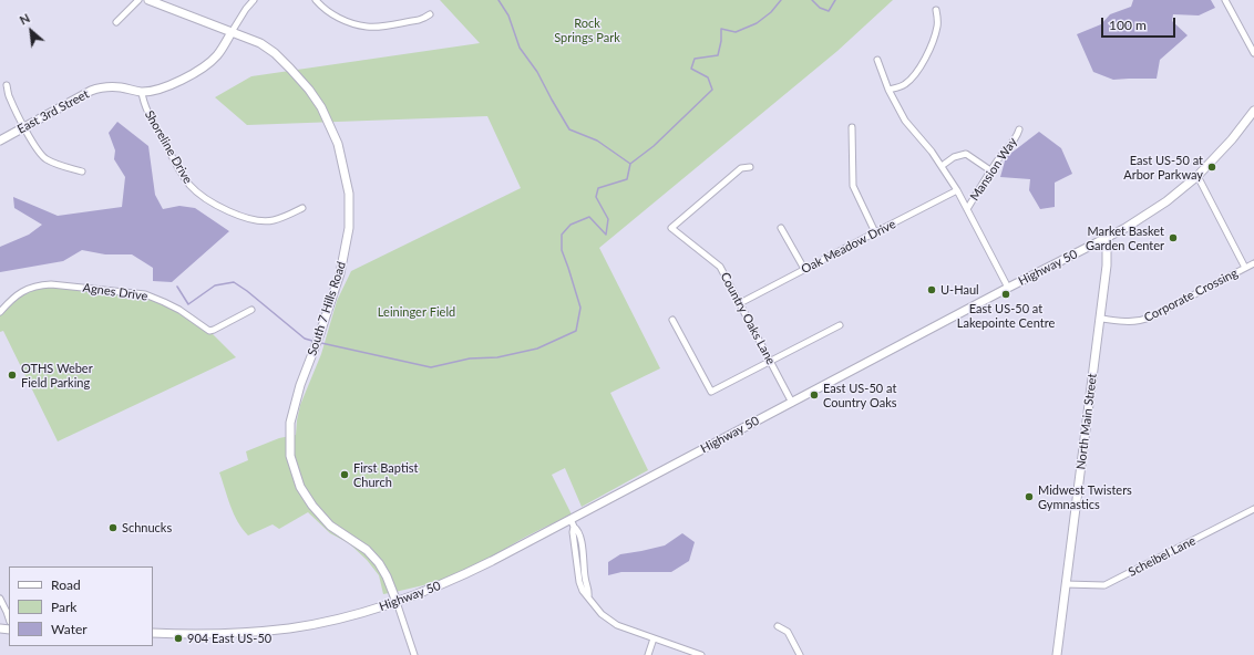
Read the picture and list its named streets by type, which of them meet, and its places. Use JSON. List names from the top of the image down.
{
  "streets": {
    "main road": [
      "East 3rd Street",
      "Highway 50",
      "South 7 Hills Road",
      "North Main Street"
    ],
    "street": [
      "Shoreline Drive",
      "Mansion Way",
      "Oak Meadow Drive",
      "Agnes Drive",
      "Corporate Crossing",
      "Country Oaks Lane",
      "Scheibel Lane"
    ]
  },
  "crossings": [
    ["East 3rd Street", "Shoreline Drive"],
    ["East 3rd Street", "South 7 Hills Road"],
    ["Oak Meadow Drive", "Country Oaks Lane"],
    ["Highway 50", "South 7 Hills Road"],
    ["Highway 50", "Country Oaks Lane"],
    ["Highway 50", "North Main Street"],
    ["Corporate Crossing", "North Main Street"],
    ["North Main Street", "Scheibel Lane"]
  ],
  "parks": ["Rock Springs Park", "Leininger Field"],
  "places": [
    "East US-50 at Arbor Parkway",
    "Market Basket Garden Center",
    "U-Haul",
    "East US-50 at Lakepointe Centre",
    "OTHS Weber Field Parking",
    "East US-50 at Country Oaks",
    "First Baptist Church",
    "Midwest Twisters Gymnastics",
    "Schnucks",
    "904 East US-50"
  ],
  "legend": ["Road", "Park", "Water"],
  "scale_bar": "100 m",
  "north": "top left"
}
